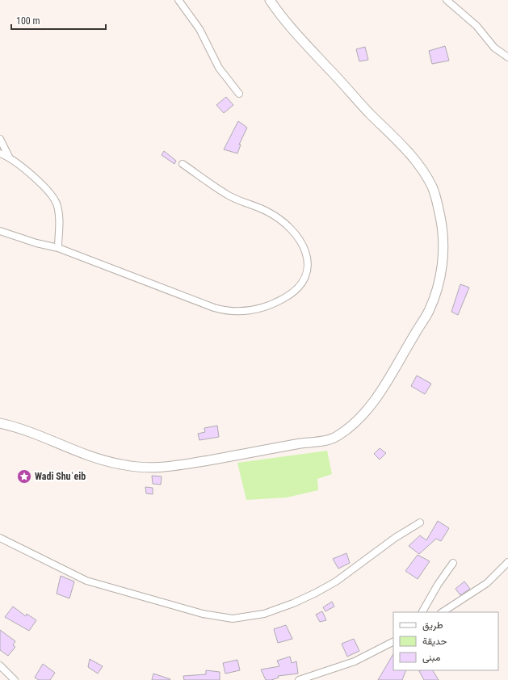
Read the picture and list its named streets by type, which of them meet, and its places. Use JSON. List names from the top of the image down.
{
  "places": {
    "place": ["Wadi Shuʿeib"]
  },
  "legend": ["طريق", "حديقة", "مبنى"],
  "scale_bar": "100 m"
}
